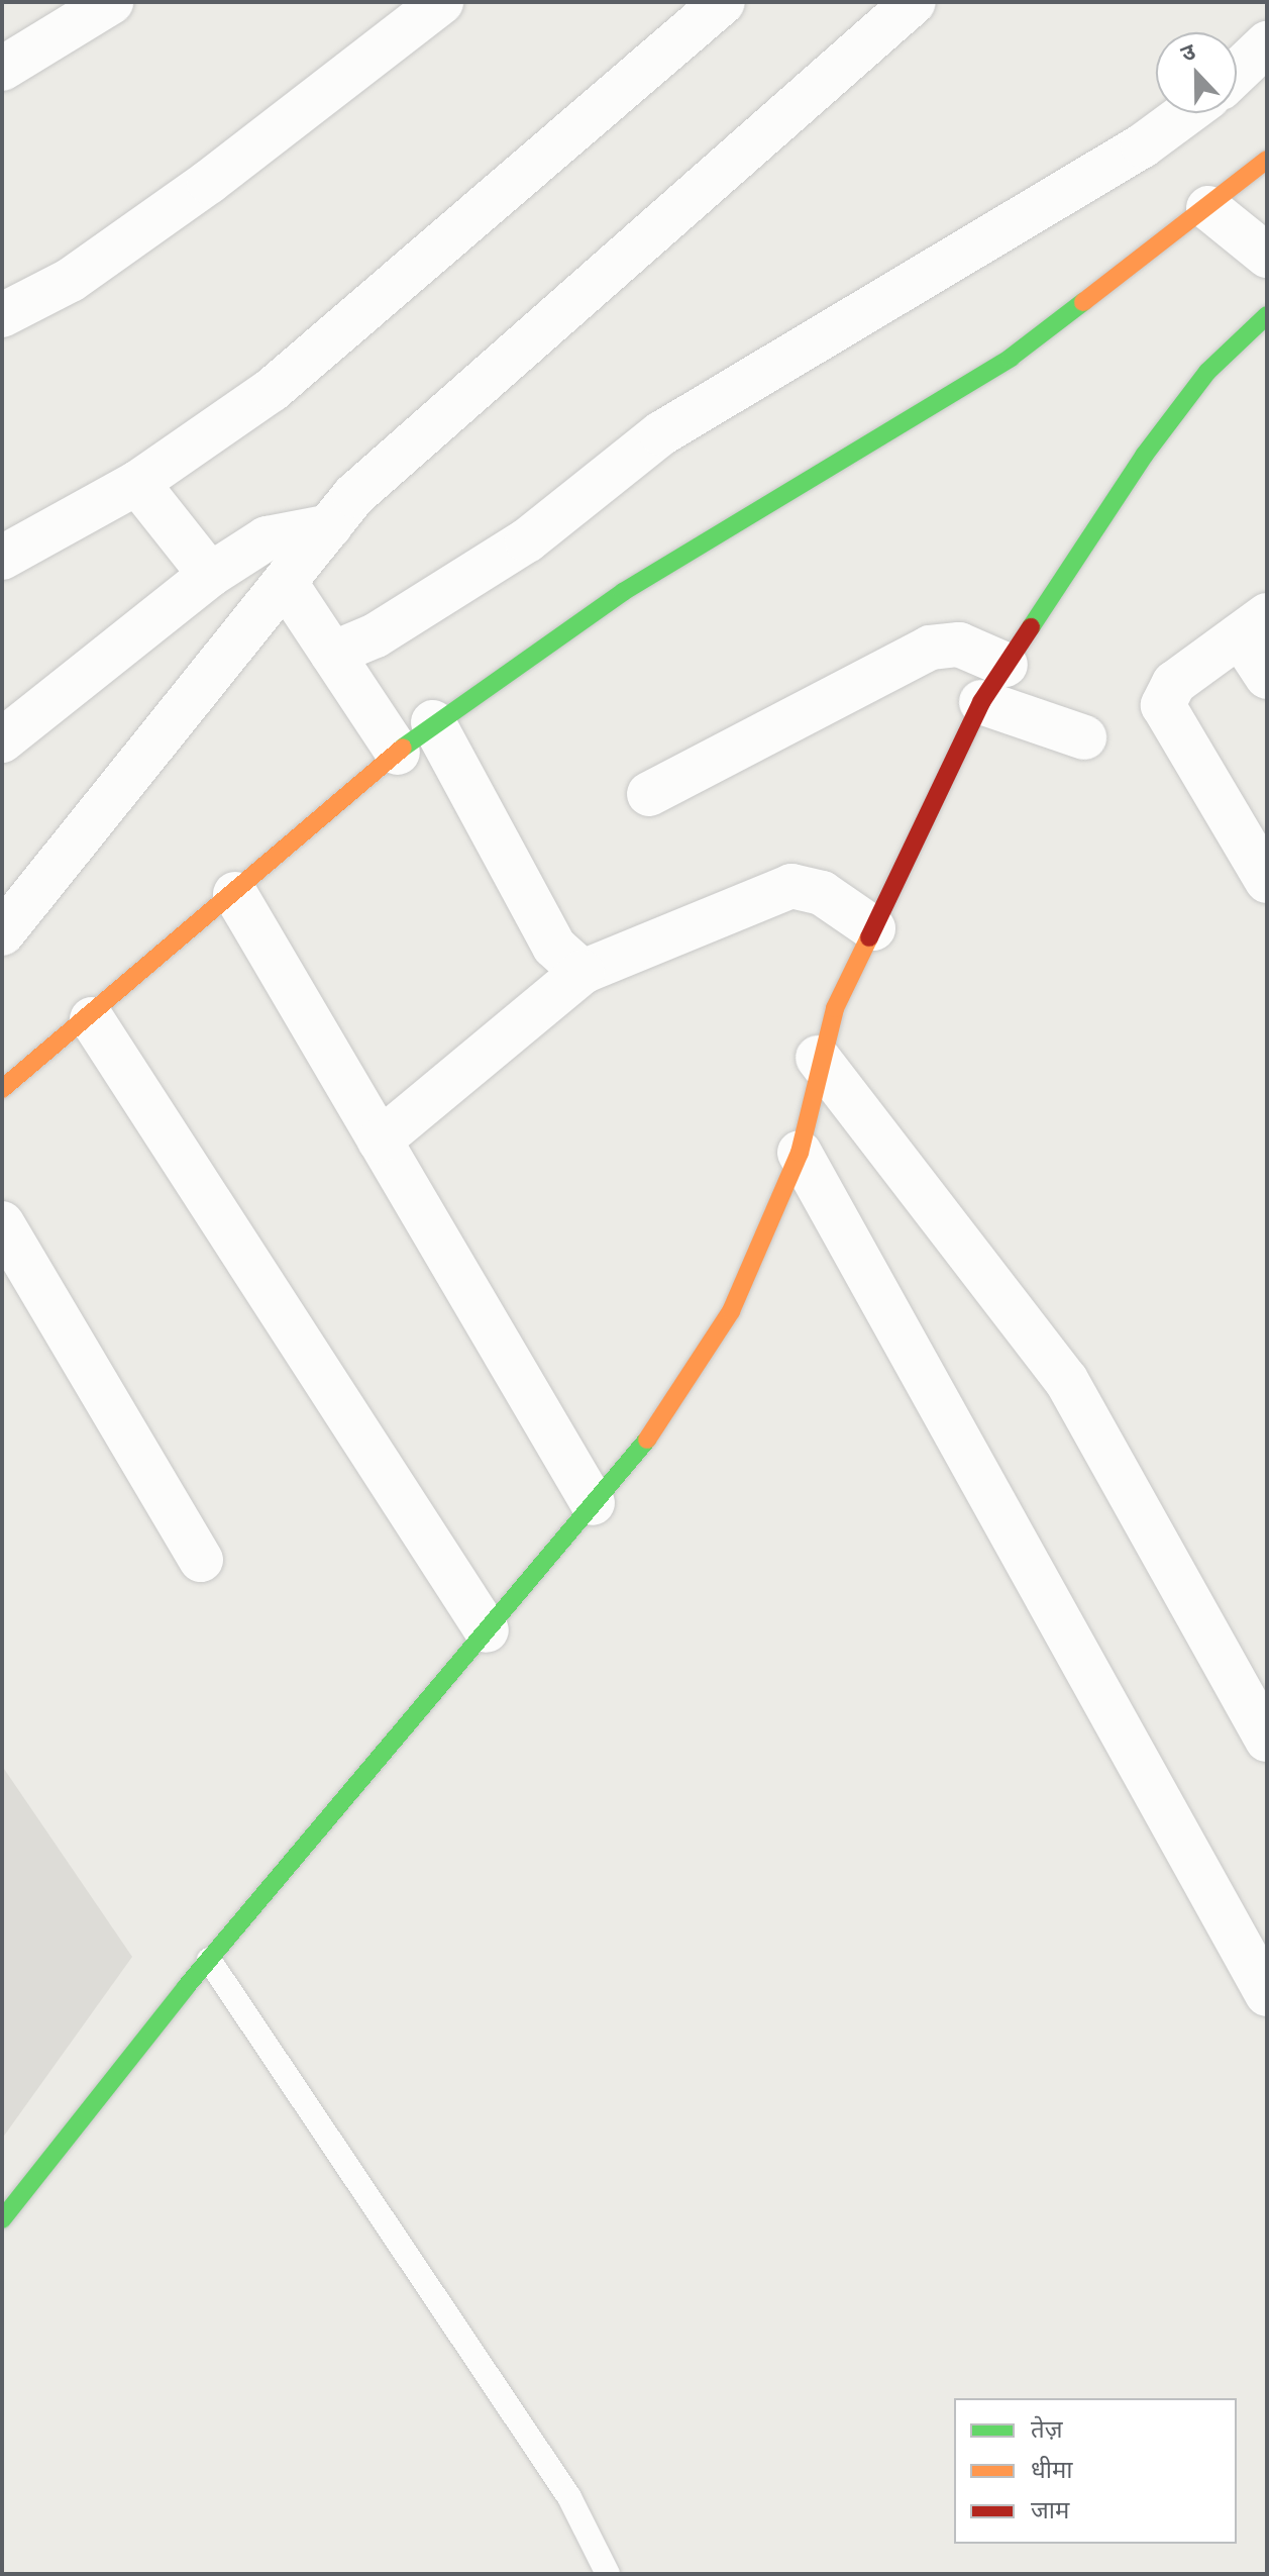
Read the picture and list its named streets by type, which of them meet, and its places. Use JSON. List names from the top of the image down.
{
  "legend": ["तेज़", "धीमा", "जाम"],
  "north": "top"
}
